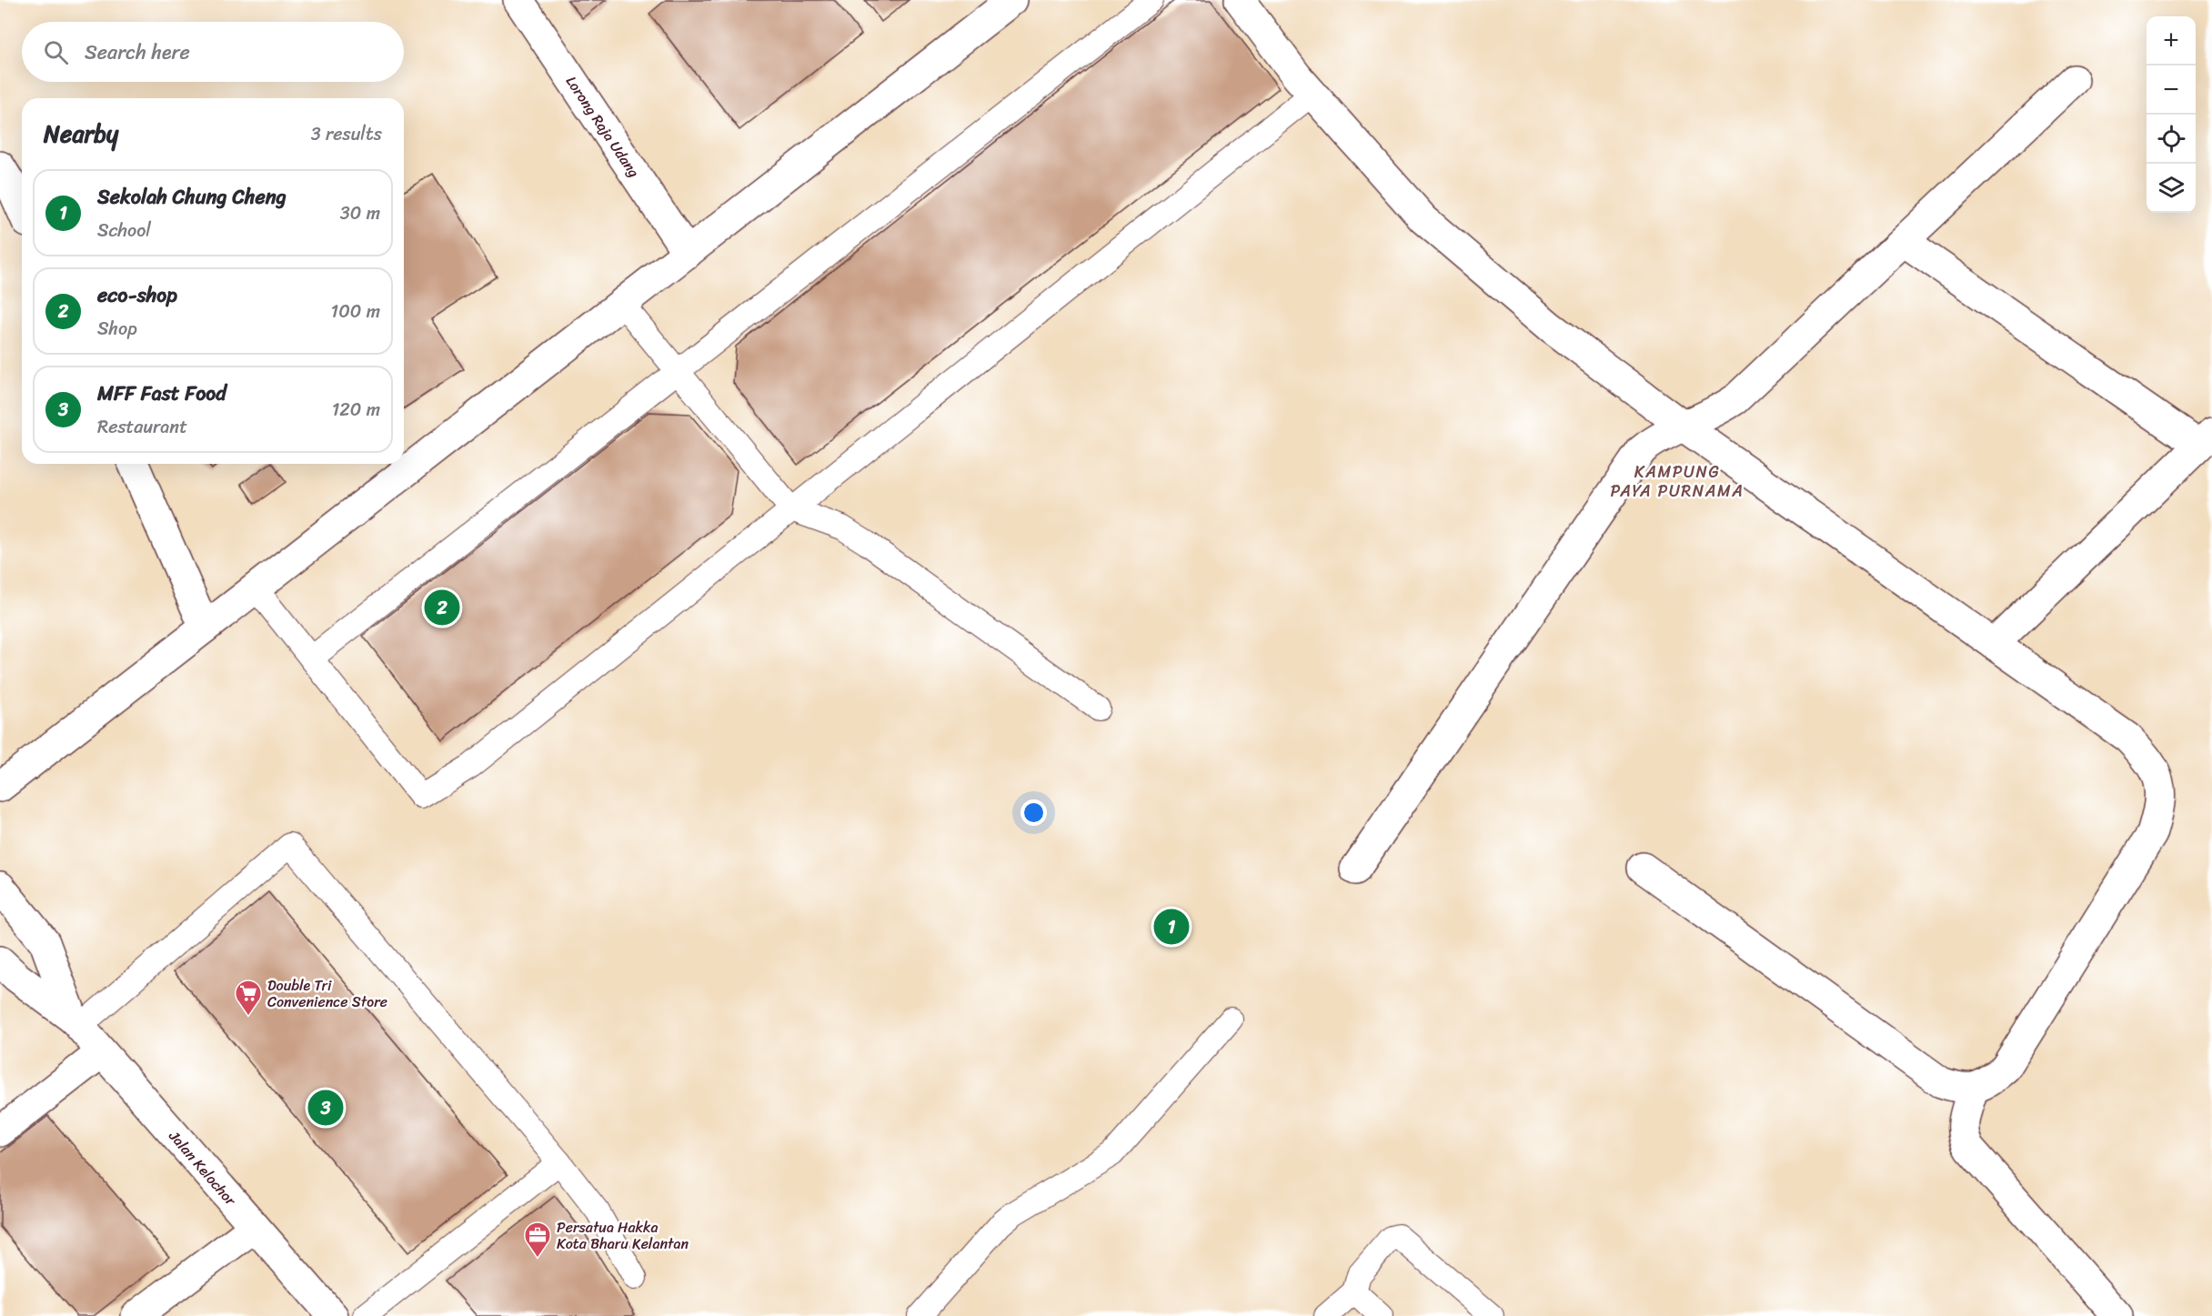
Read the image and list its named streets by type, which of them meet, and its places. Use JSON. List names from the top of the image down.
{
  "streets": {
    "street": ["Lorong Raja Udang", "Jalan Kelochor"]
  },
  "districts": ["KAMPUNG PAYA PURNAMA"],
  "places": {
    "supermarket": ["Double Tri Convenience Store"],
    "office": ["Persatua Hakka Kota Bharu Kelantan"]
  },
  "page": {
    "map_buttons": ["+", "−"],
    "search": "Search here",
    "heading": ["Nearby", "3 results"],
    "list": [
      {
        "mark": "1",
        "name": "Sekolah Chung Cheng",
        "note": "School",
        "value": "30 m"
      },
      {
        "mark": "2",
        "name": "eco-shop",
        "note": "Shop",
        "value": "100 m"
      },
      {
        "mark": "3",
        "name": "MFF Fast Food",
        "note": "Restaurant",
        "value": "120 m"
      }
    ],
    "pins": ["2", "1", "3"]
  }
}
